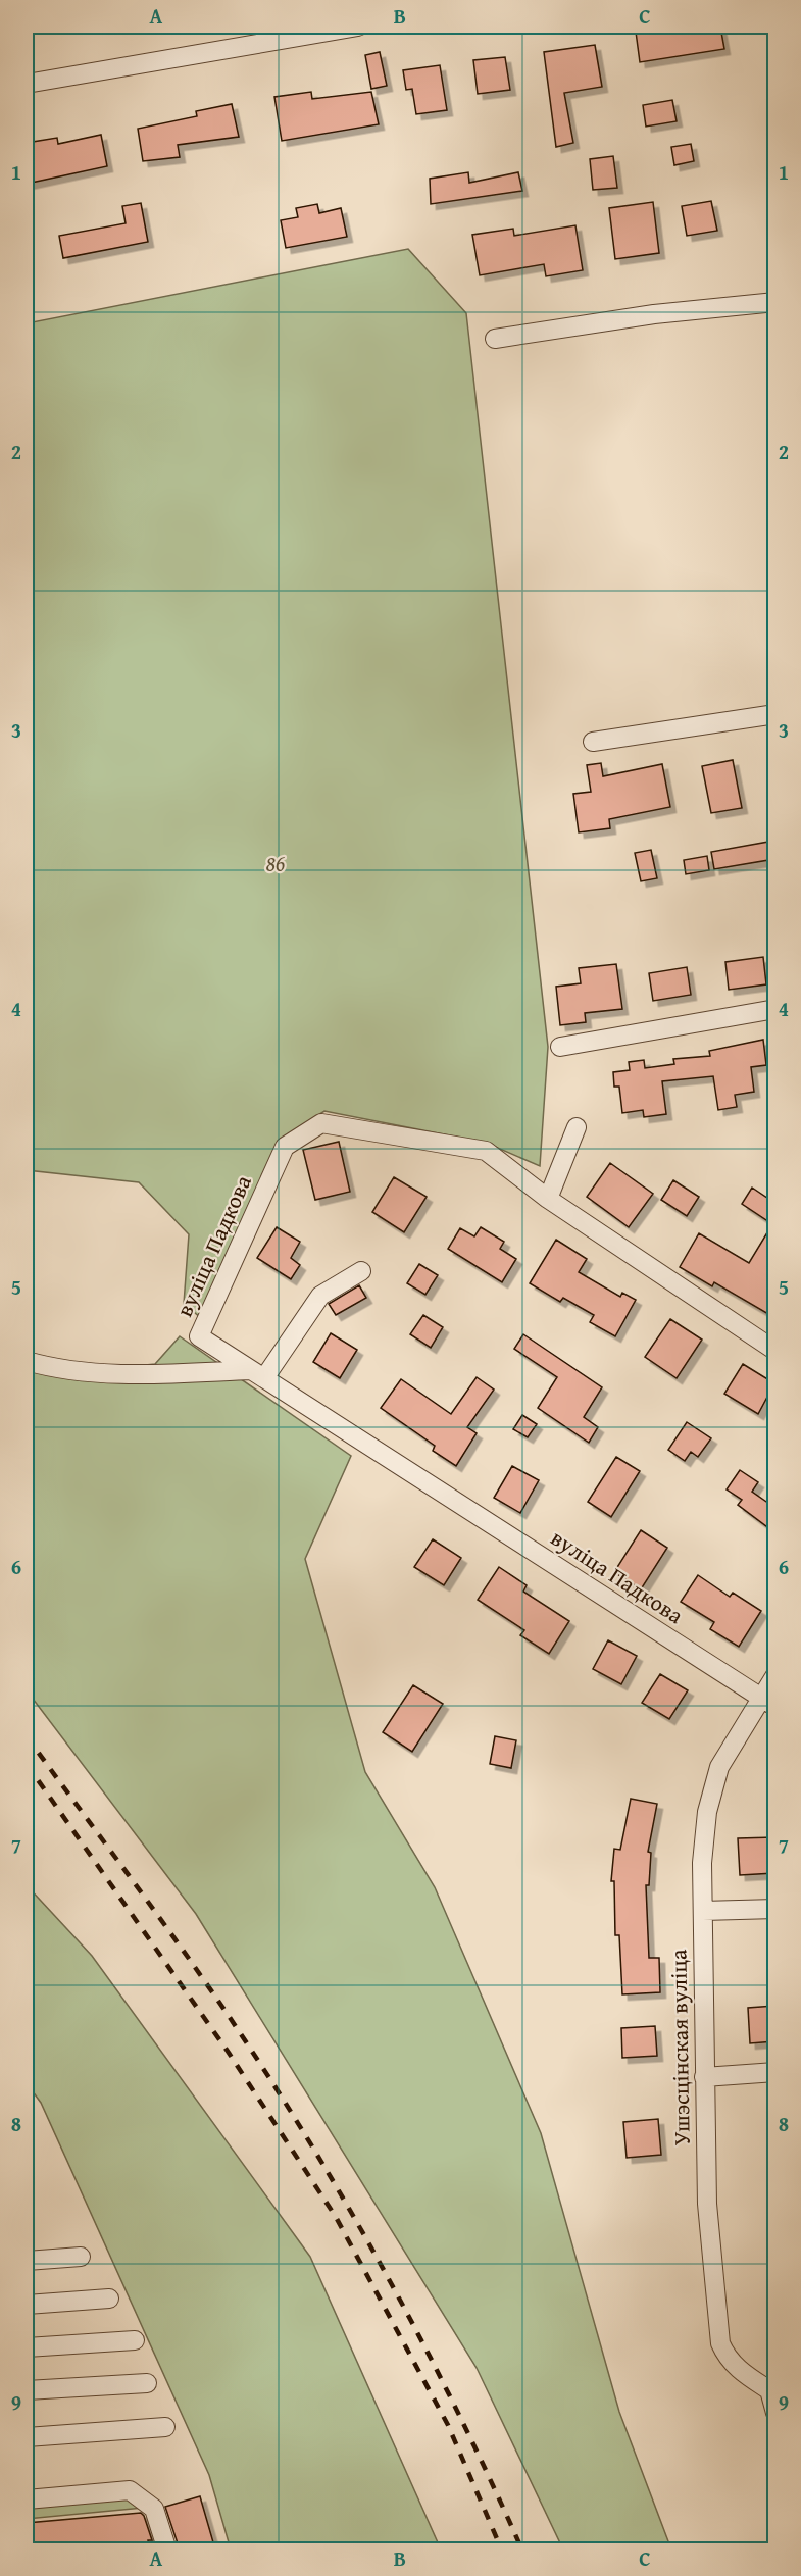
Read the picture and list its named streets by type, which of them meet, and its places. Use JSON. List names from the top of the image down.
{
  "streets": {
    "street": ["вуліца Падкова", "Ушэсцінская вуліца"]
  },
  "crossings": [
    ["вуліца Падкова", "Ушэсцінская вуліца"]
  ],
  "parks": ["86"],
  "grid": {
    "columns": ["A", "B", "C"],
    "rows": [
      "1",
      "2",
      "3",
      "4",
      "5",
      "6",
      "7",
      "8",
      "9"
    ]
  }
}
